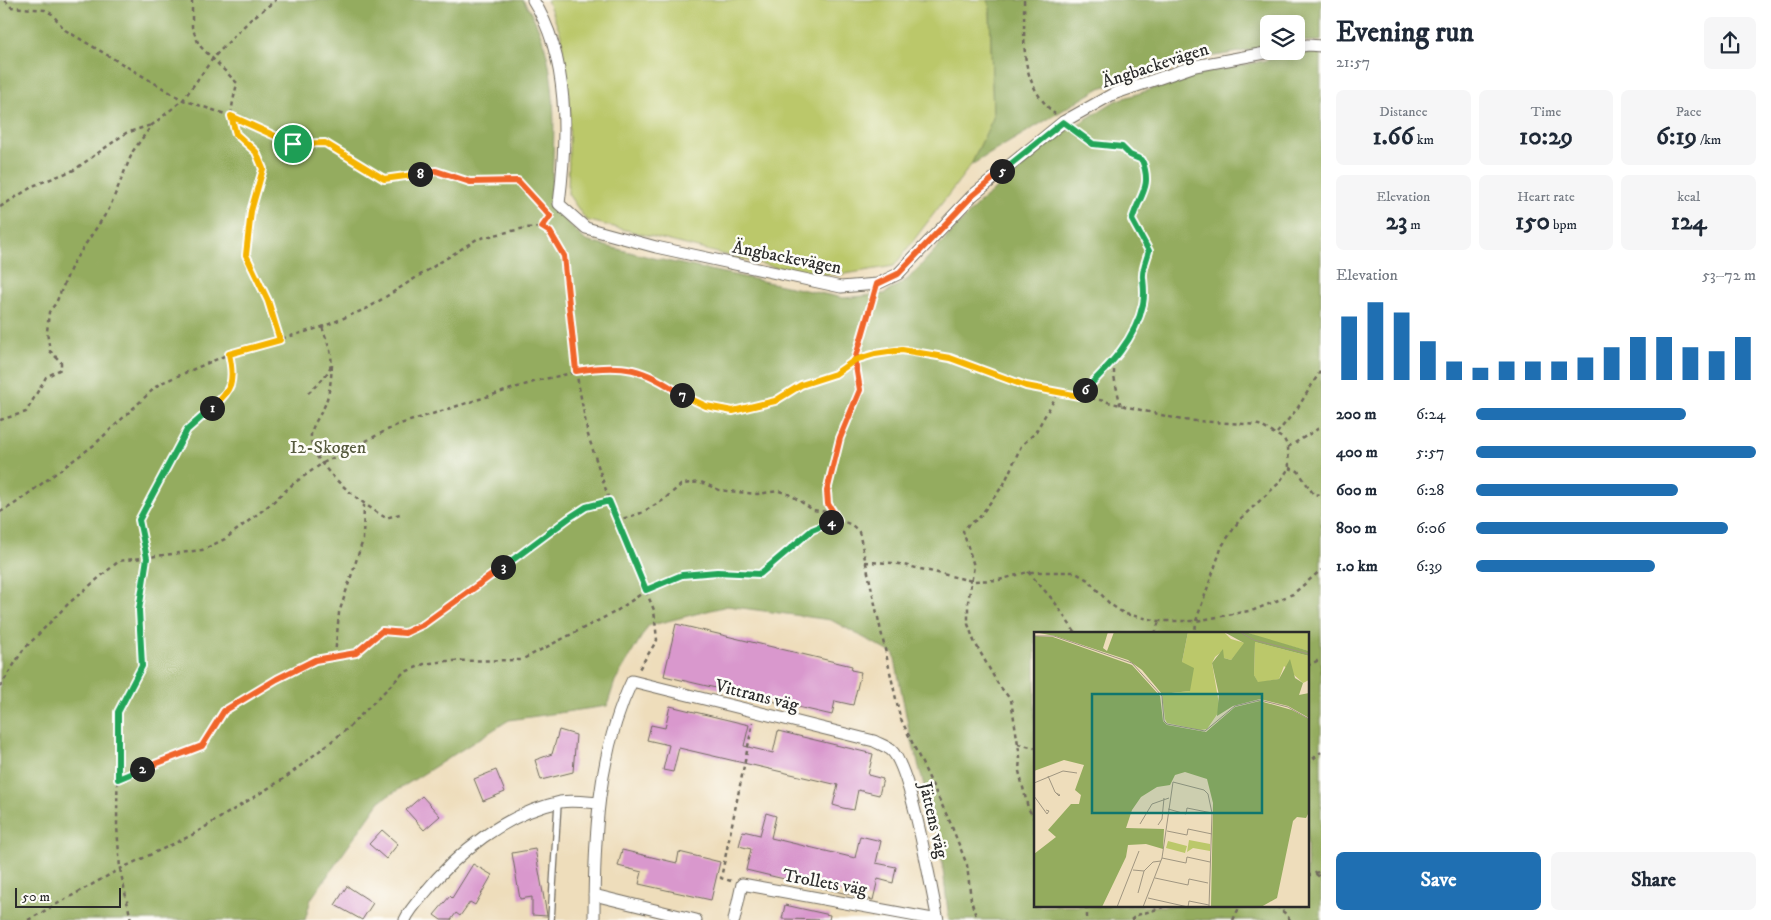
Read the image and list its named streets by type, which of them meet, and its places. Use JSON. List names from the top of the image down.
{
  "streets": {
    "street": [
      "Ängbackevägen",
      "Vittrans väg",
      "Jättens väg",
      "Trollets väg"
    ]
  },
  "crossings": [
    ["Vittrans väg", "Jättens väg"],
    ["Jättens väg", "Trollets väg"]
  ],
  "parks": ["I2-Skogen"],
  "scale_bar": "50 m",
  "page": {
    "heading": ["Evening run", "21:57"],
    "stats": [
      ["Distance", "1.66 km"],
      ["Time", "10:29"],
      ["Pace", "6:19 /km"],
      ["Elevation", "23 m"],
      ["Heart rate", "150 bpm"],
      ["kcal", "124"]
    ],
    "pins": [
      "5",
      "8",
      "6",
      "7",
      "1",
      "4",
      "3",
      "2"
    ],
    "chart": ["Elevation", "53–72 m"],
    "list": [
      {
        "name": "200 m",
        "note": "6:24"
      },
      {
        "name": "400 m",
        "note": "5:57"
      },
      {
        "name": "600 m",
        "note": "6:28"
      },
      {
        "name": "800 m",
        "note": "6:06"
      },
      {
        "name": "1.0 km",
        "note": "6:39"
      }
    ],
    "buttons": ["Save", "Share"],
    "scale": "50 m"
  }
}
